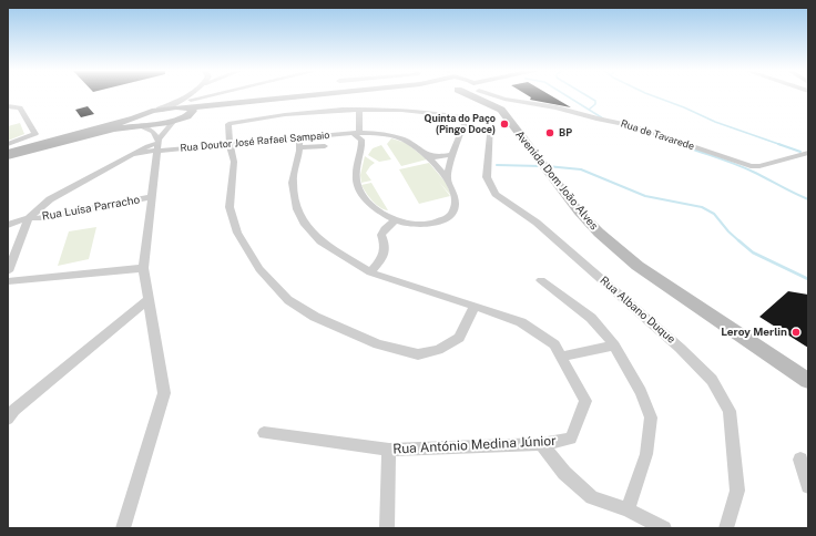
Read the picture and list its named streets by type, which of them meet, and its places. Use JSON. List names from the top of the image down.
{
  "streets": {
    "main road": ["Avenida Dom João Alves"],
    "street": [
      "Rua de Tavarede",
      "Rua Doutor José Rafael Sampaio",
      "Rua Luísa Parracho",
      "Rua Albano Duque",
      "Rua António Medina Júnior"
    ]
  },
  "crossings": [
    ["Rua Doutor José Rafael Sampaio", "Rua António Medina Júnior"]
  ],
  "places": ["Quinta do Paço (Pingo Doce)", "BP", "Leroy Merlin"]
}
